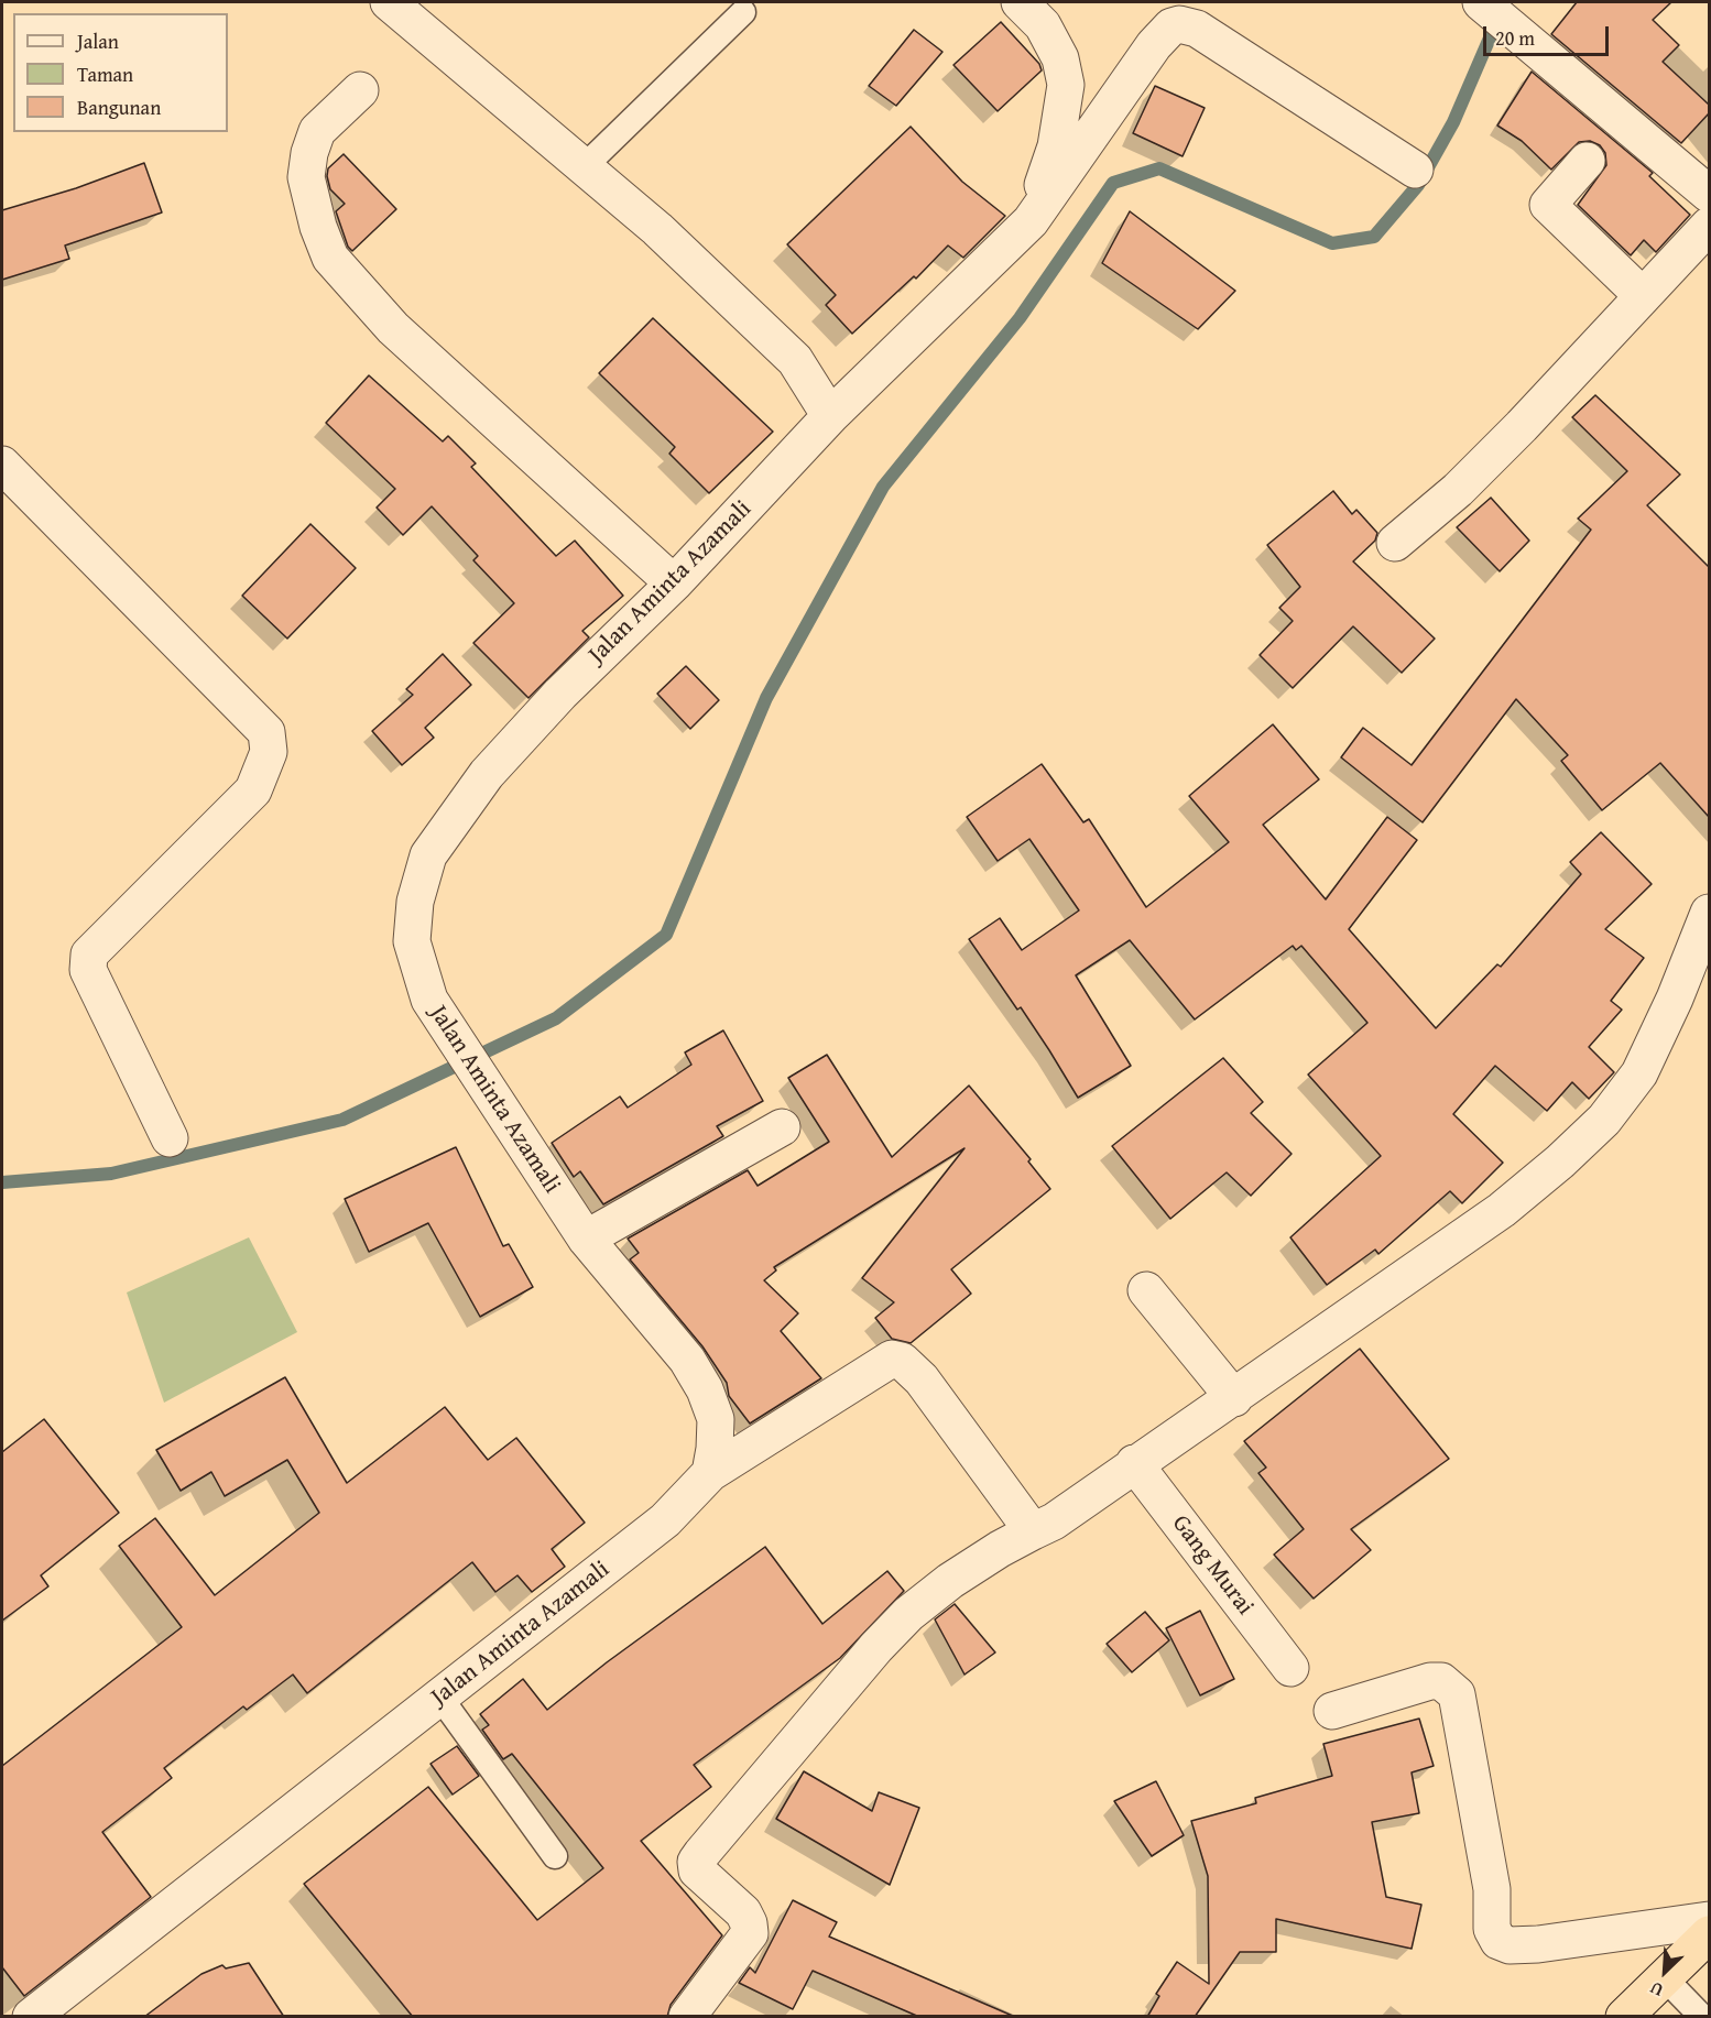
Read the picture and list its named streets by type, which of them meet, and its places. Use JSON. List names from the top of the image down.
{
  "streets": {
    "street": ["Jalan Aminta Azamali", "Gang Murai"]
  },
  "legend": ["Jalan", "Taman", "Bangunan"],
  "scale_bar": "20 m",
  "north": "bottom left"
}
